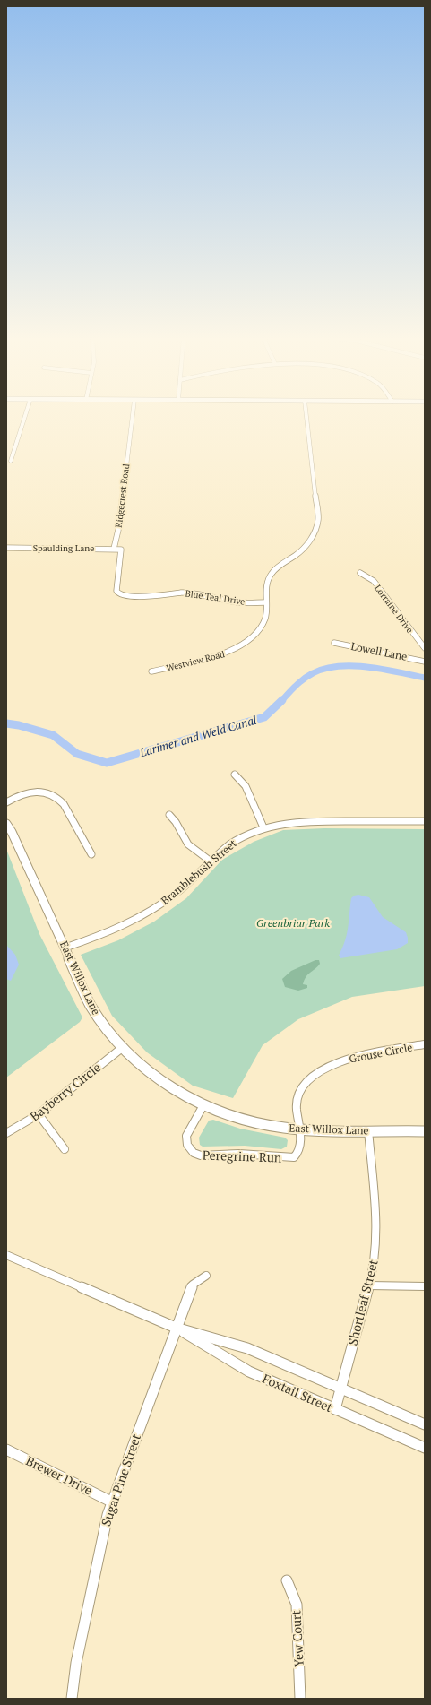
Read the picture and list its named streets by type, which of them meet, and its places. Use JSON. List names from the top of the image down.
{
  "streets": {
    "main road": ["East Willox Lane"],
    "street": [
      "Ridgecrest Road",
      "Spaulding Lane",
      "Blue Teal Drive",
      "Lorraine Drive",
      "Lowell Lane",
      "Westview Road",
      "Bramblebush Street",
      "Grouse Circle",
      "Bayberry Circle",
      "Peregrine Run",
      "Shortleaf Street",
      "Foxtail Street",
      "Brewer Drive",
      "Sugar Pine Street",
      "Yew Court"
    ]
  },
  "crossings": [
    ["Ridgecrest Road", "Spaulding Lane"],
    ["Spaulding Lane", "Blue Teal Drive"],
    ["Blue Teal Drive", "Westview Road"],
    ["Bramblebush Street", "East Willox Lane"],
    ["East Willox Lane", "Grouse Circle"],
    ["East Willox Lane", "Bayberry Circle"],
    ["East Willox Lane", "Peregrine Run"],
    ["East Willox Lane", "Shortleaf Street"],
    ["Grouse Circle", "Peregrine Run"],
    ["Shortleaf Street", "Foxtail Street"],
    ["Foxtail Street", "Sugar Pine Street"],
    ["Brewer Drive", "Sugar Pine Street"]
  ],
  "water": ["Larimer and Weld Canal"],
  "parks": ["Greenbriar Park"]
}
